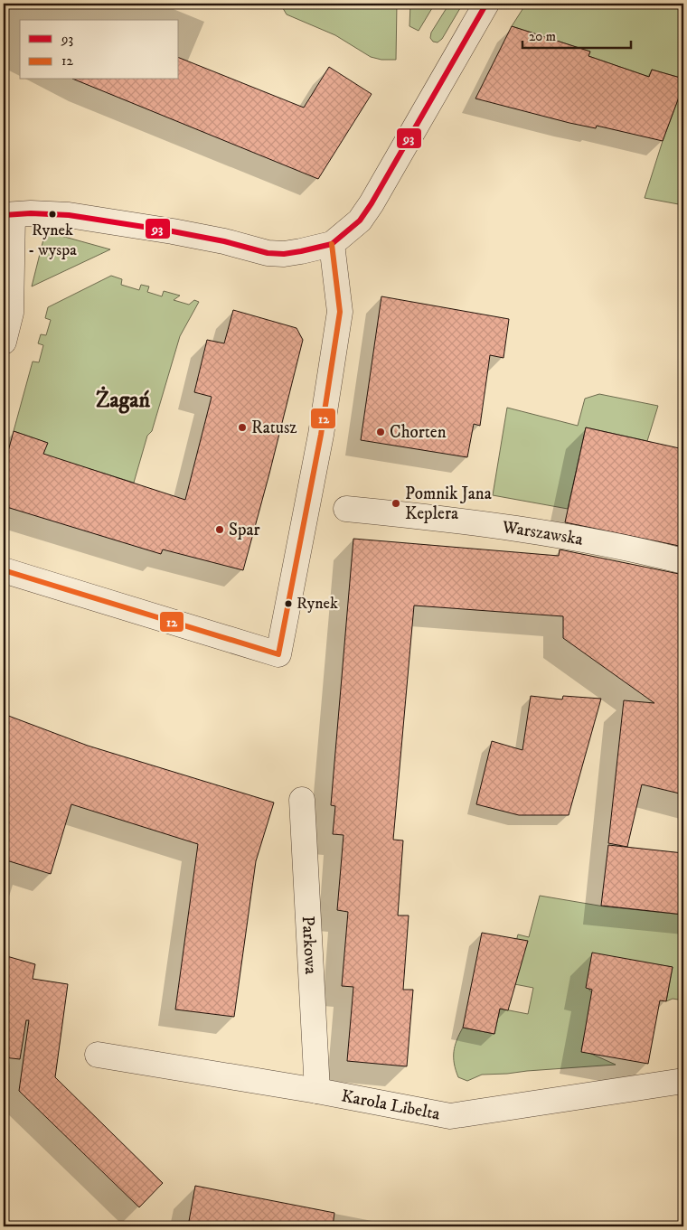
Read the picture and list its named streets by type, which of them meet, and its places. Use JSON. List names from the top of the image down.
{
  "streets": {
    "street": ["Warszawska", "Parkowa", "Karola Libelta"]
  },
  "crossings": [
    ["Parkowa", "Karola Libelta"]
  ],
  "districts": ["Żagań"],
  "places": [
    "Rynek - wyspa",
    "Ratusz",
    "Chorten",
    "Pomnik Jana Keplera",
    "Spar",
    "Rynek"
  ],
  "lines": ["transit line 93", "transit line 12"],
  "legend": ["93", "12"],
  "scale_bar": "20 m"
}
